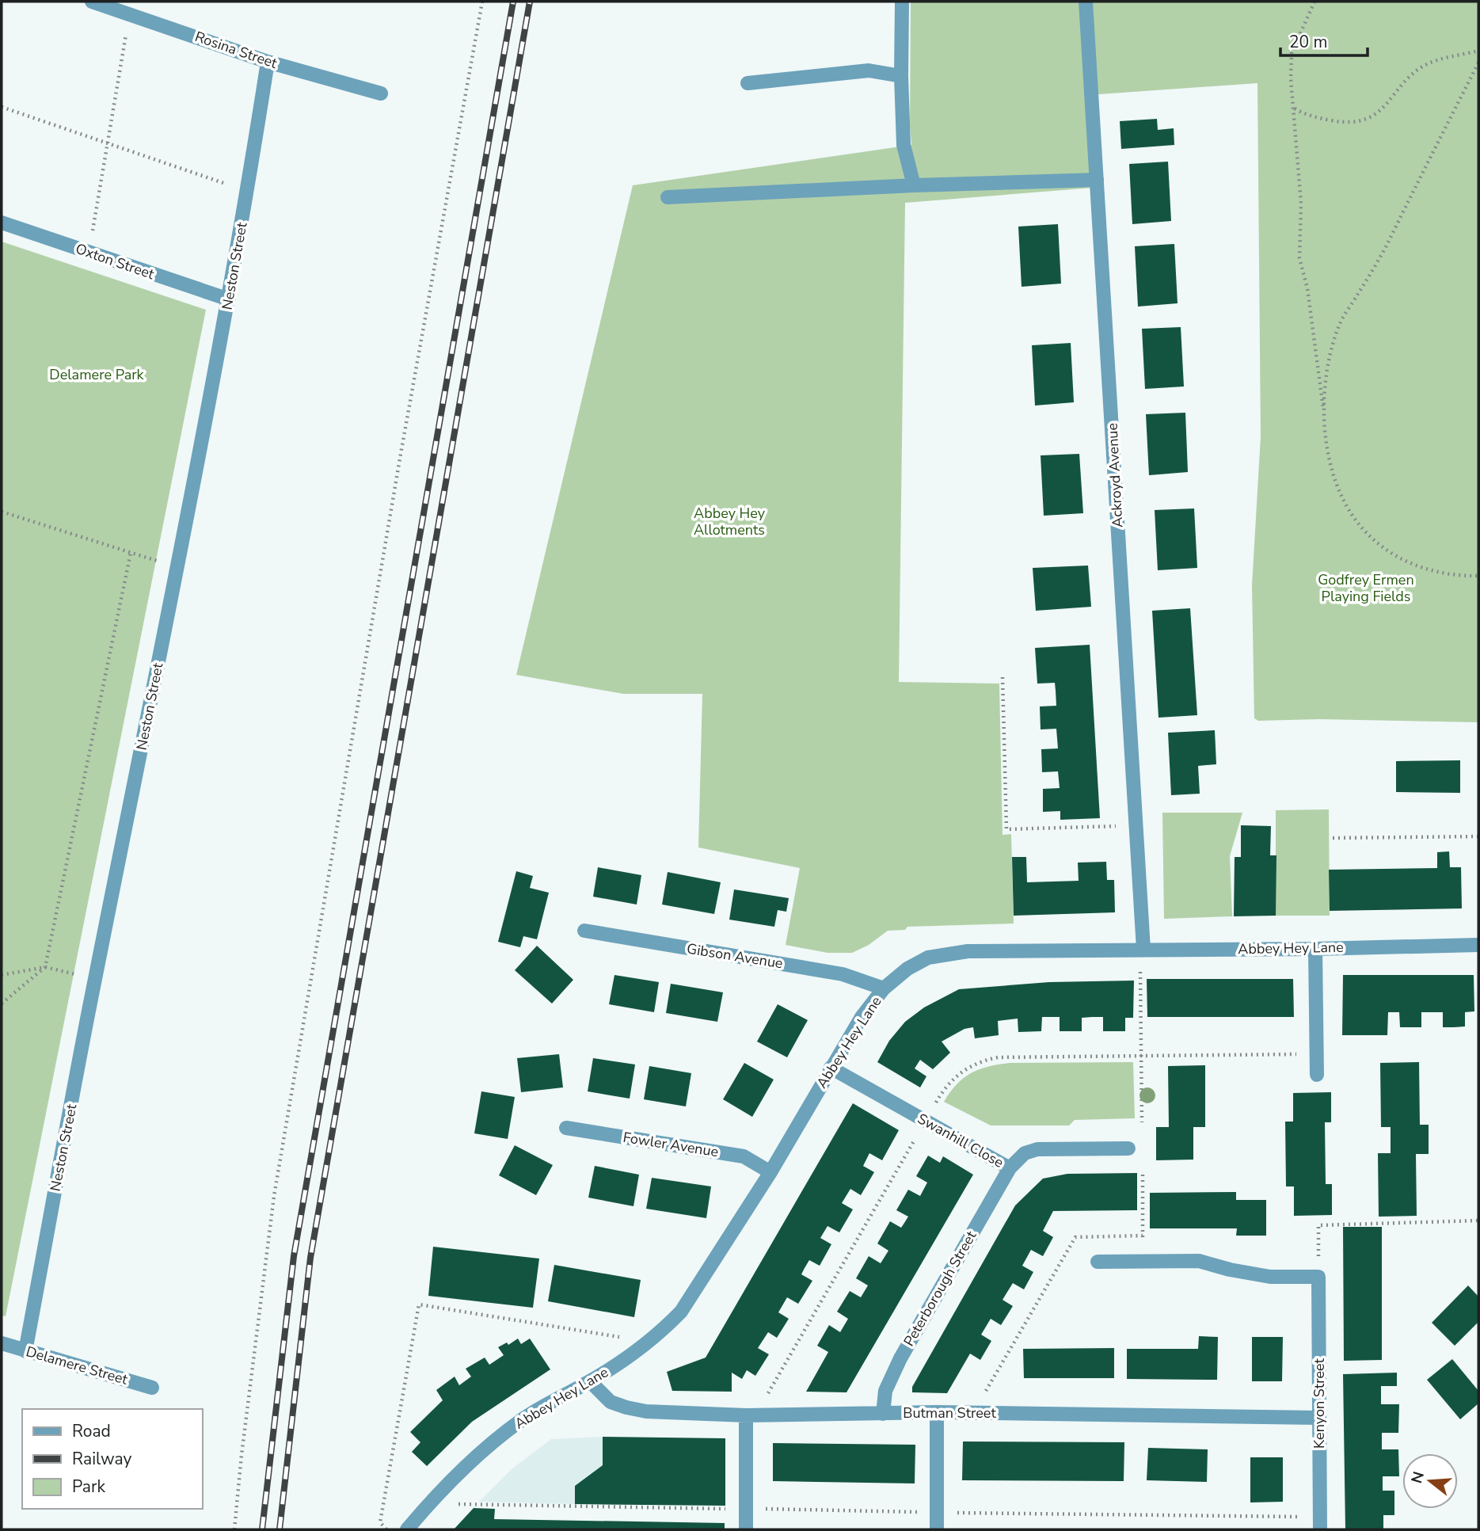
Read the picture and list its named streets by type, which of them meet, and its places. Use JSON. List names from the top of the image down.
{
  "streets": {
    "street": [
      "Rosina Street",
      "Oxton Street",
      "Neston Street",
      "Ackroyd Avenue",
      "Abbey Hey Lane",
      "Gibson Avenue",
      "Swanhill Close",
      "Fowler Avenue",
      "Peterborough Street",
      "Delamere Street",
      "Kenyon Street",
      "Butman Street"
    ]
  },
  "crossings": [
    ["Rosina Street", "Neston Street"],
    ["Oxton Street", "Neston Street"],
    ["Neston Street", "Delamere Street"],
    ["Ackroyd Avenue", "Abbey Hey Lane"],
    ["Abbey Hey Lane", "Gibson Avenue"],
    ["Abbey Hey Lane", "Swanhill Close"],
    ["Abbey Hey Lane", "Fowler Avenue"],
    ["Abbey Hey Lane", "Butman Street"],
    ["Swanhill Close", "Peterborough Street"],
    ["Peterborough Street", "Butman Street"],
    ["Kenyon Street", "Butman Street"]
  ],
  "parks": ["Delamere Park", "Abbey Hey Allotments", "Godfrey Ermen Playing Fields"],
  "legend": ["Road", "Railway", "Park"],
  "scale_bar": "20 m",
  "north": "left"
}
